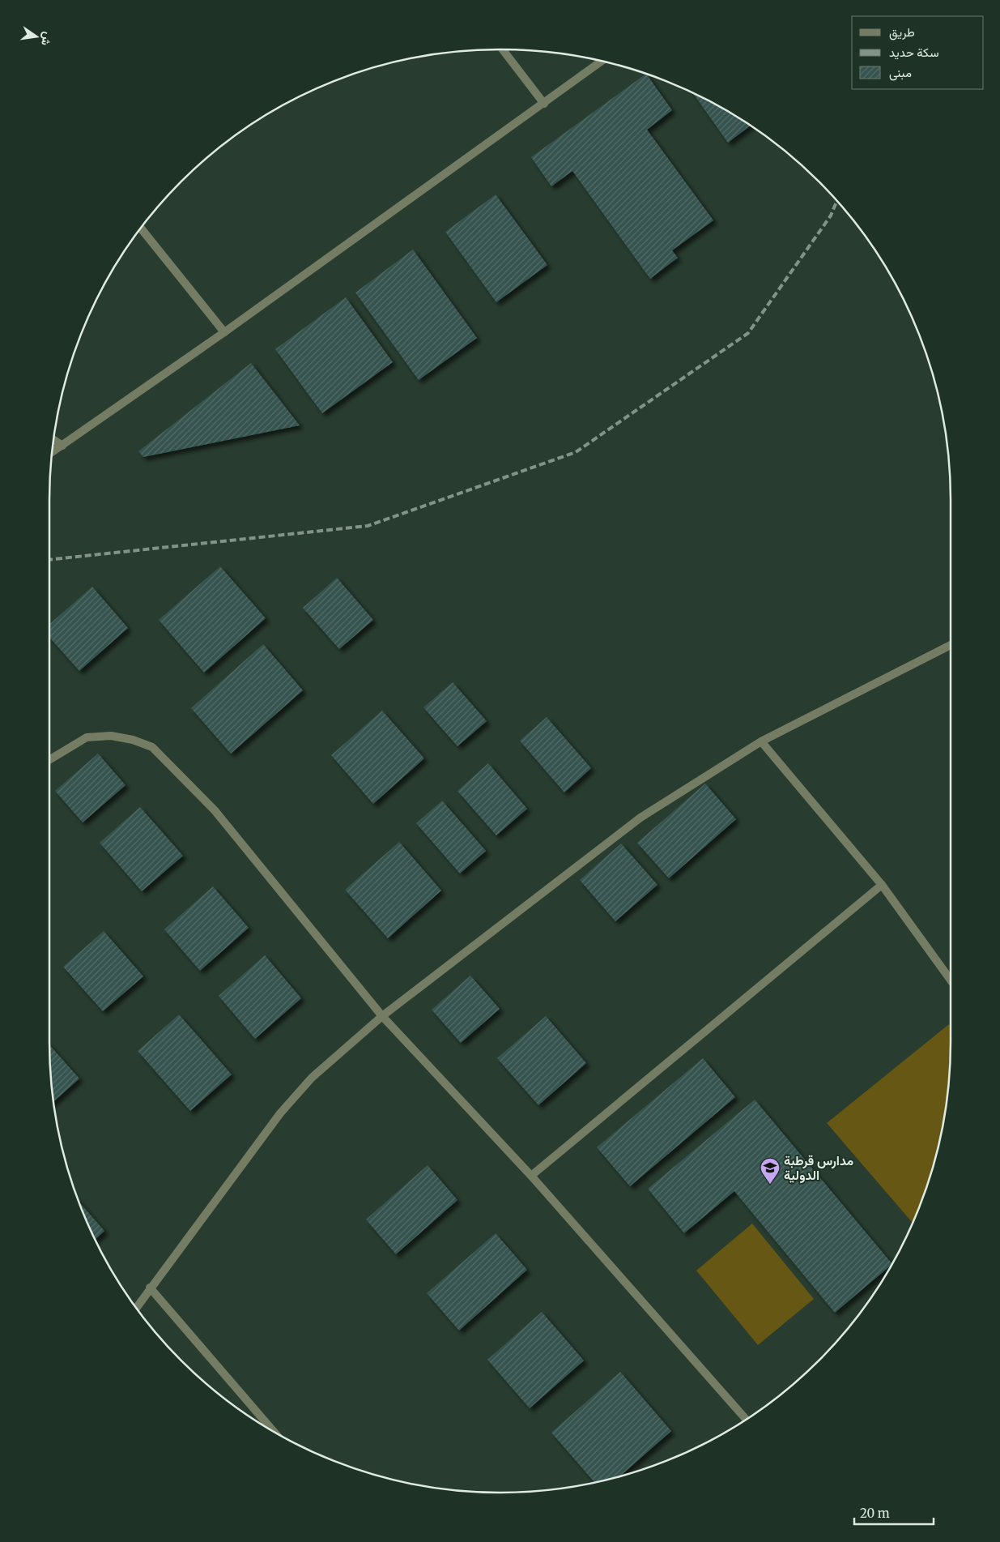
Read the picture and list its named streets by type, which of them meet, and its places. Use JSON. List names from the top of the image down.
{
  "places": {
    "school or university": ["مدارس قرطبة الدولية"]
  },
  "legend": ["طريق", "سكة حديد", "مبنى"],
  "scale_bar": "20 m",
  "north": "right"
}
